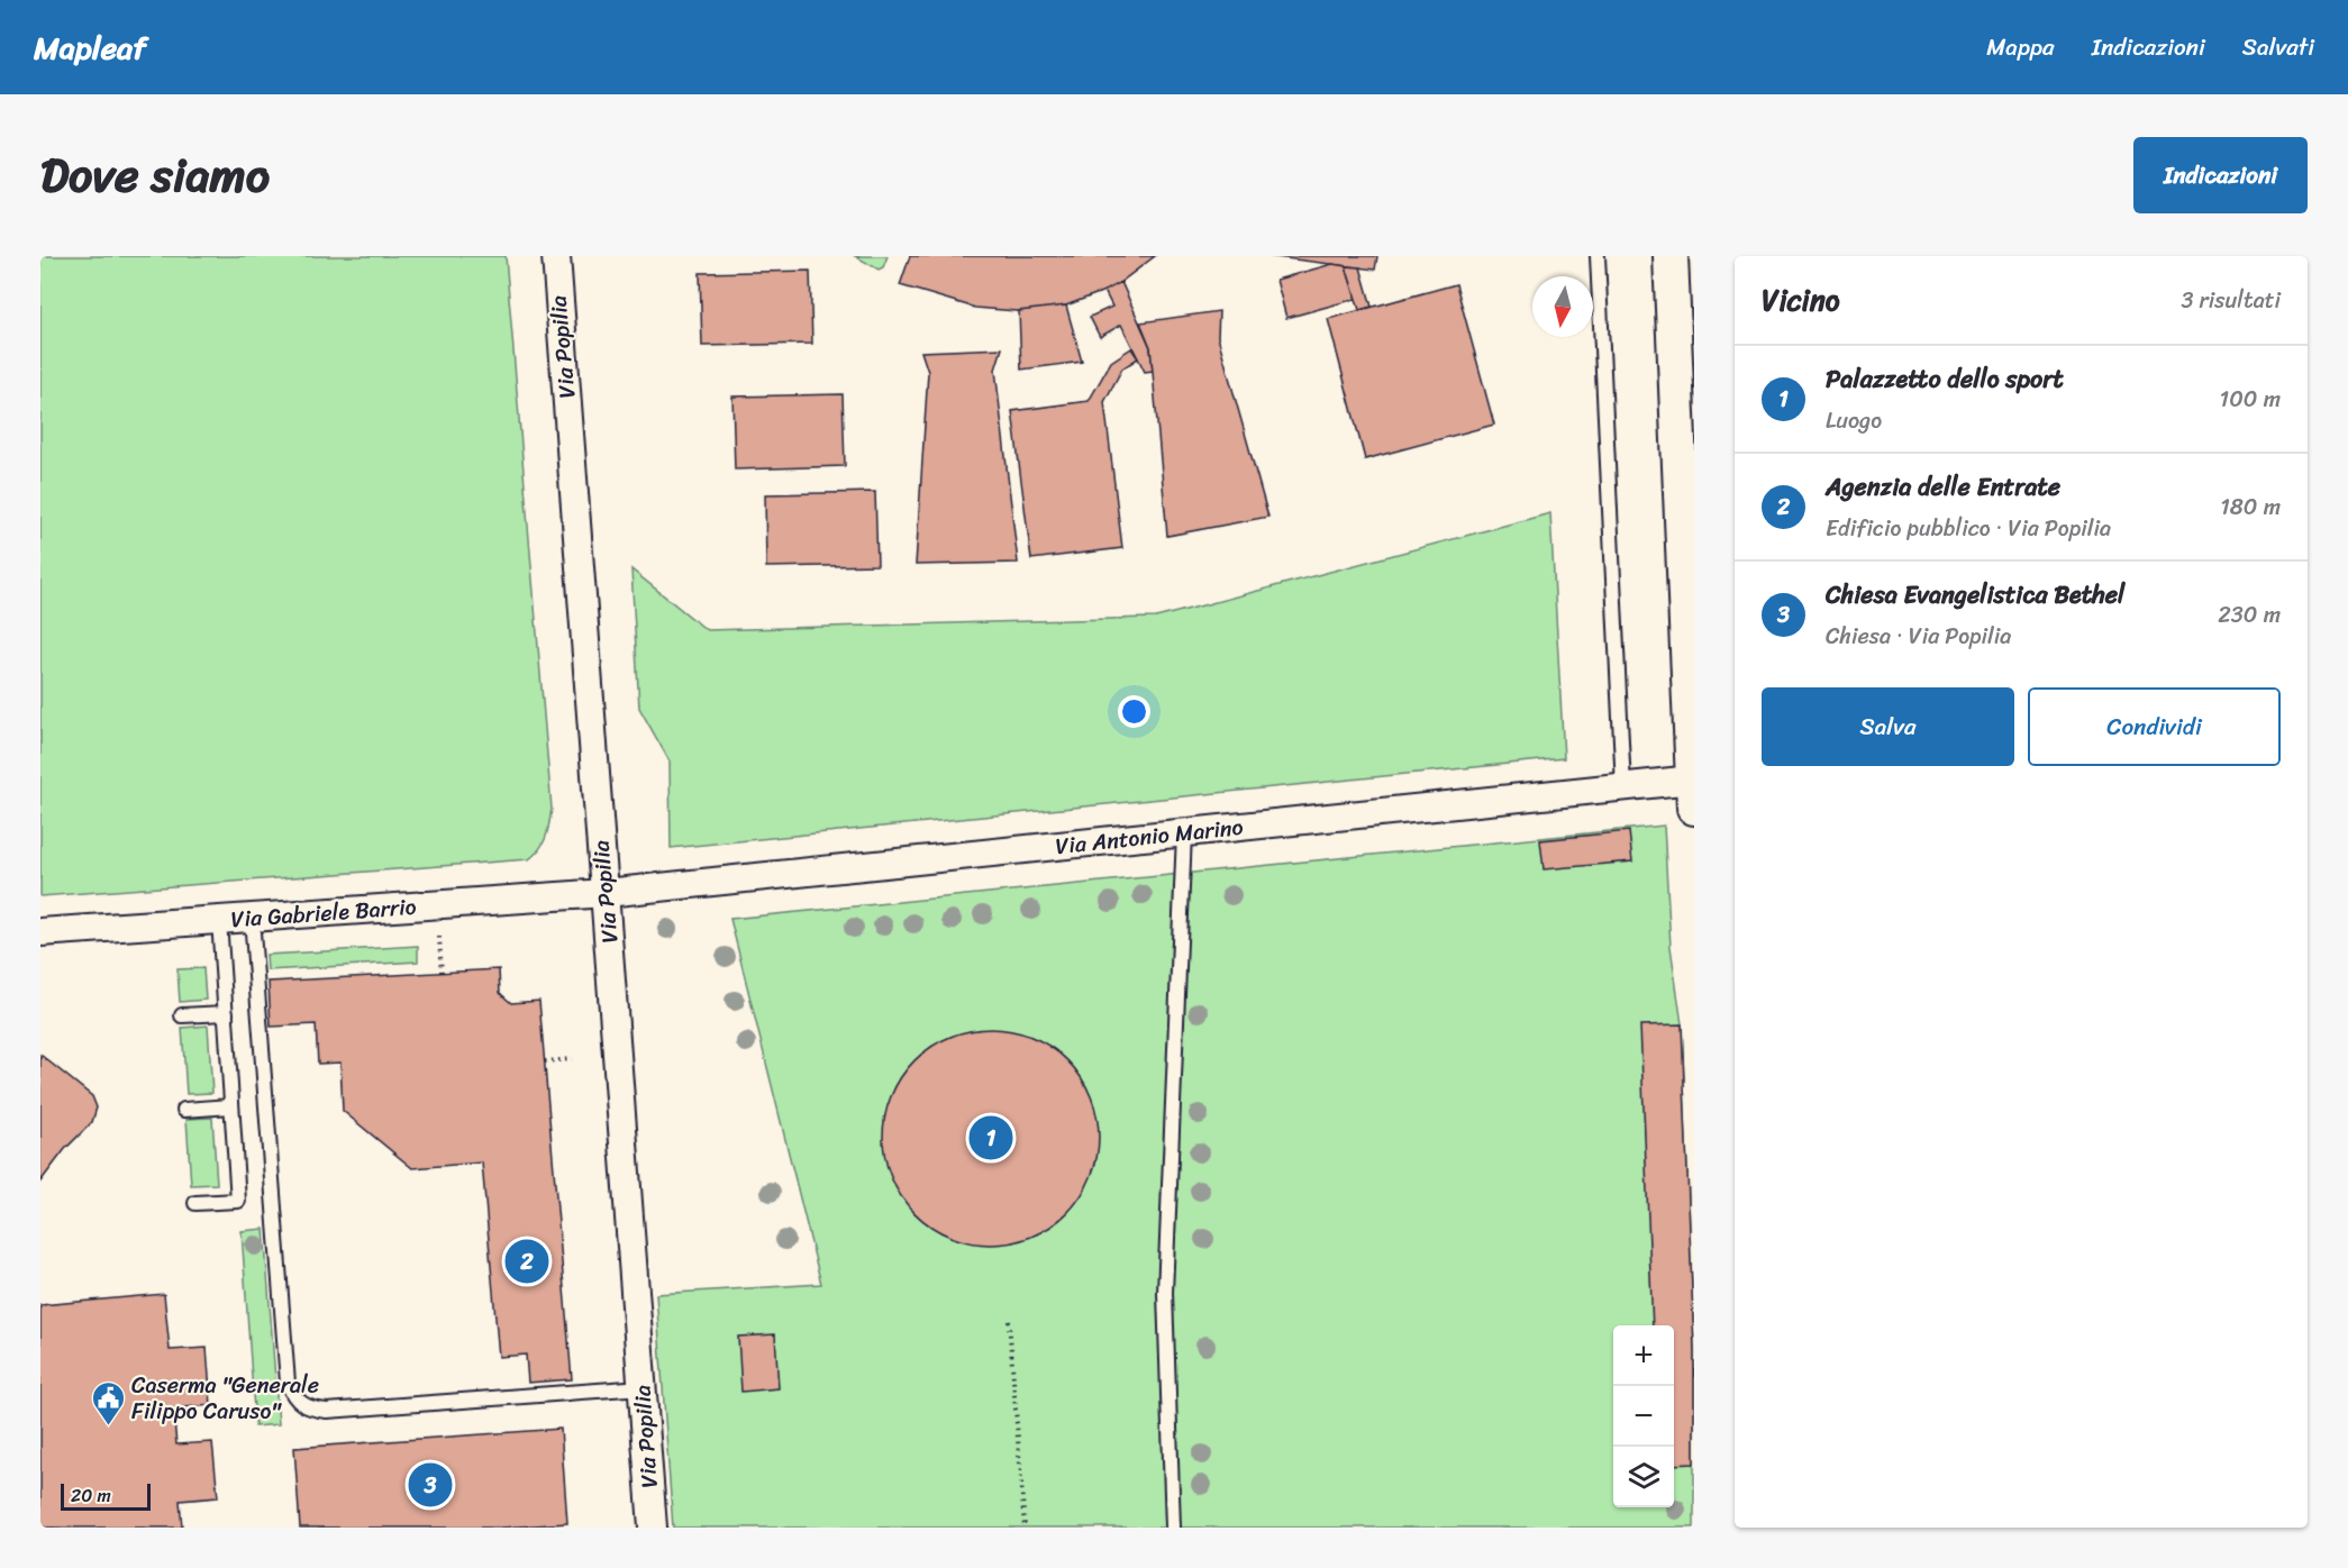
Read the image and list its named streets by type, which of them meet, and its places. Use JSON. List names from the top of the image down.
{
  "streets": {
    "street": ["Via Popilia", "Via Antonio Marino", "Via Gabriele Barrio"]
  },
  "crossings": [
    ["Via Popilia", "Via Antonio Marino"],
    ["Via Popilia", "Via Gabriele Barrio"],
    ["Via Antonio Marino", "Via Gabriele Barrio"]
  ],
  "places": {
    "public building": ["Caserma \"Generale Filippo Caruso\""]
  },
  "scale_bar": "20 m",
  "north": "bottom",
  "page": {
    "header": "Mapleaf",
    "nav": ["Mappa", "Indicazioni", "Salvati"],
    "title": "Dove siamo",
    "buttons": [
      "Indicazioni",
      ["Salva", "Condividi"]
    ],
    "heading": ["Vicino", "3 risultati"],
    "list": [
      {
        "mark": "1",
        "name": "Palazzetto dello sport",
        "note": "Luogo",
        "value": "100 m"
      },
      {
        "mark": "2",
        "name": "Agenzia delle Entrate",
        "note": "Edificio pubblico · Via Popilia",
        "value": "180 m"
      },
      {
        "mark": "3",
        "name": "Chiesa Evangelistica Bethel",
        "note": "Chiesa · Via Popilia",
        "value": "230 m"
      }
    ],
    "pins": ["1", "2", "3"],
    "map_buttons": ["+", "−"],
    "scale": "20 m"
  }
}
